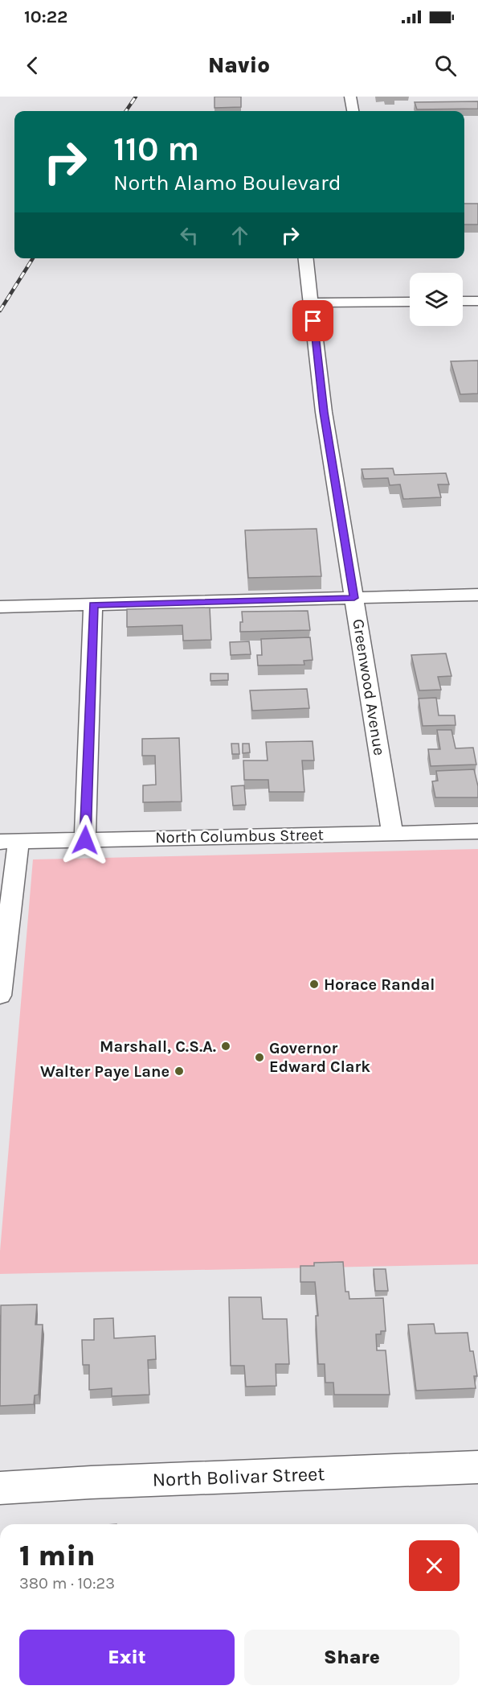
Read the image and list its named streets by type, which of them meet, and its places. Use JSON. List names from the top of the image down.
{
  "streets": {
    "street": ["Greenwood Avenue", "North Columbus Street", "North Bolivar Street"]
  },
  "crossings": [
    ["Greenwood Avenue", "North Columbus Street"]
  ],
  "places": [
    "Horace Randal",
    "Marshall, C.S.A.",
    "Governor Edward Clark",
    "Walter Paye Lane"
  ],
  "page": {
    "status": "10:22",
    "header": "Navio",
    "turn": ["110 m", "North Alamo Boulevard"],
    "heading": ["1 min", "380 m · 10:23"],
    "buttons": ["Exit", "Share"]
  }
}
